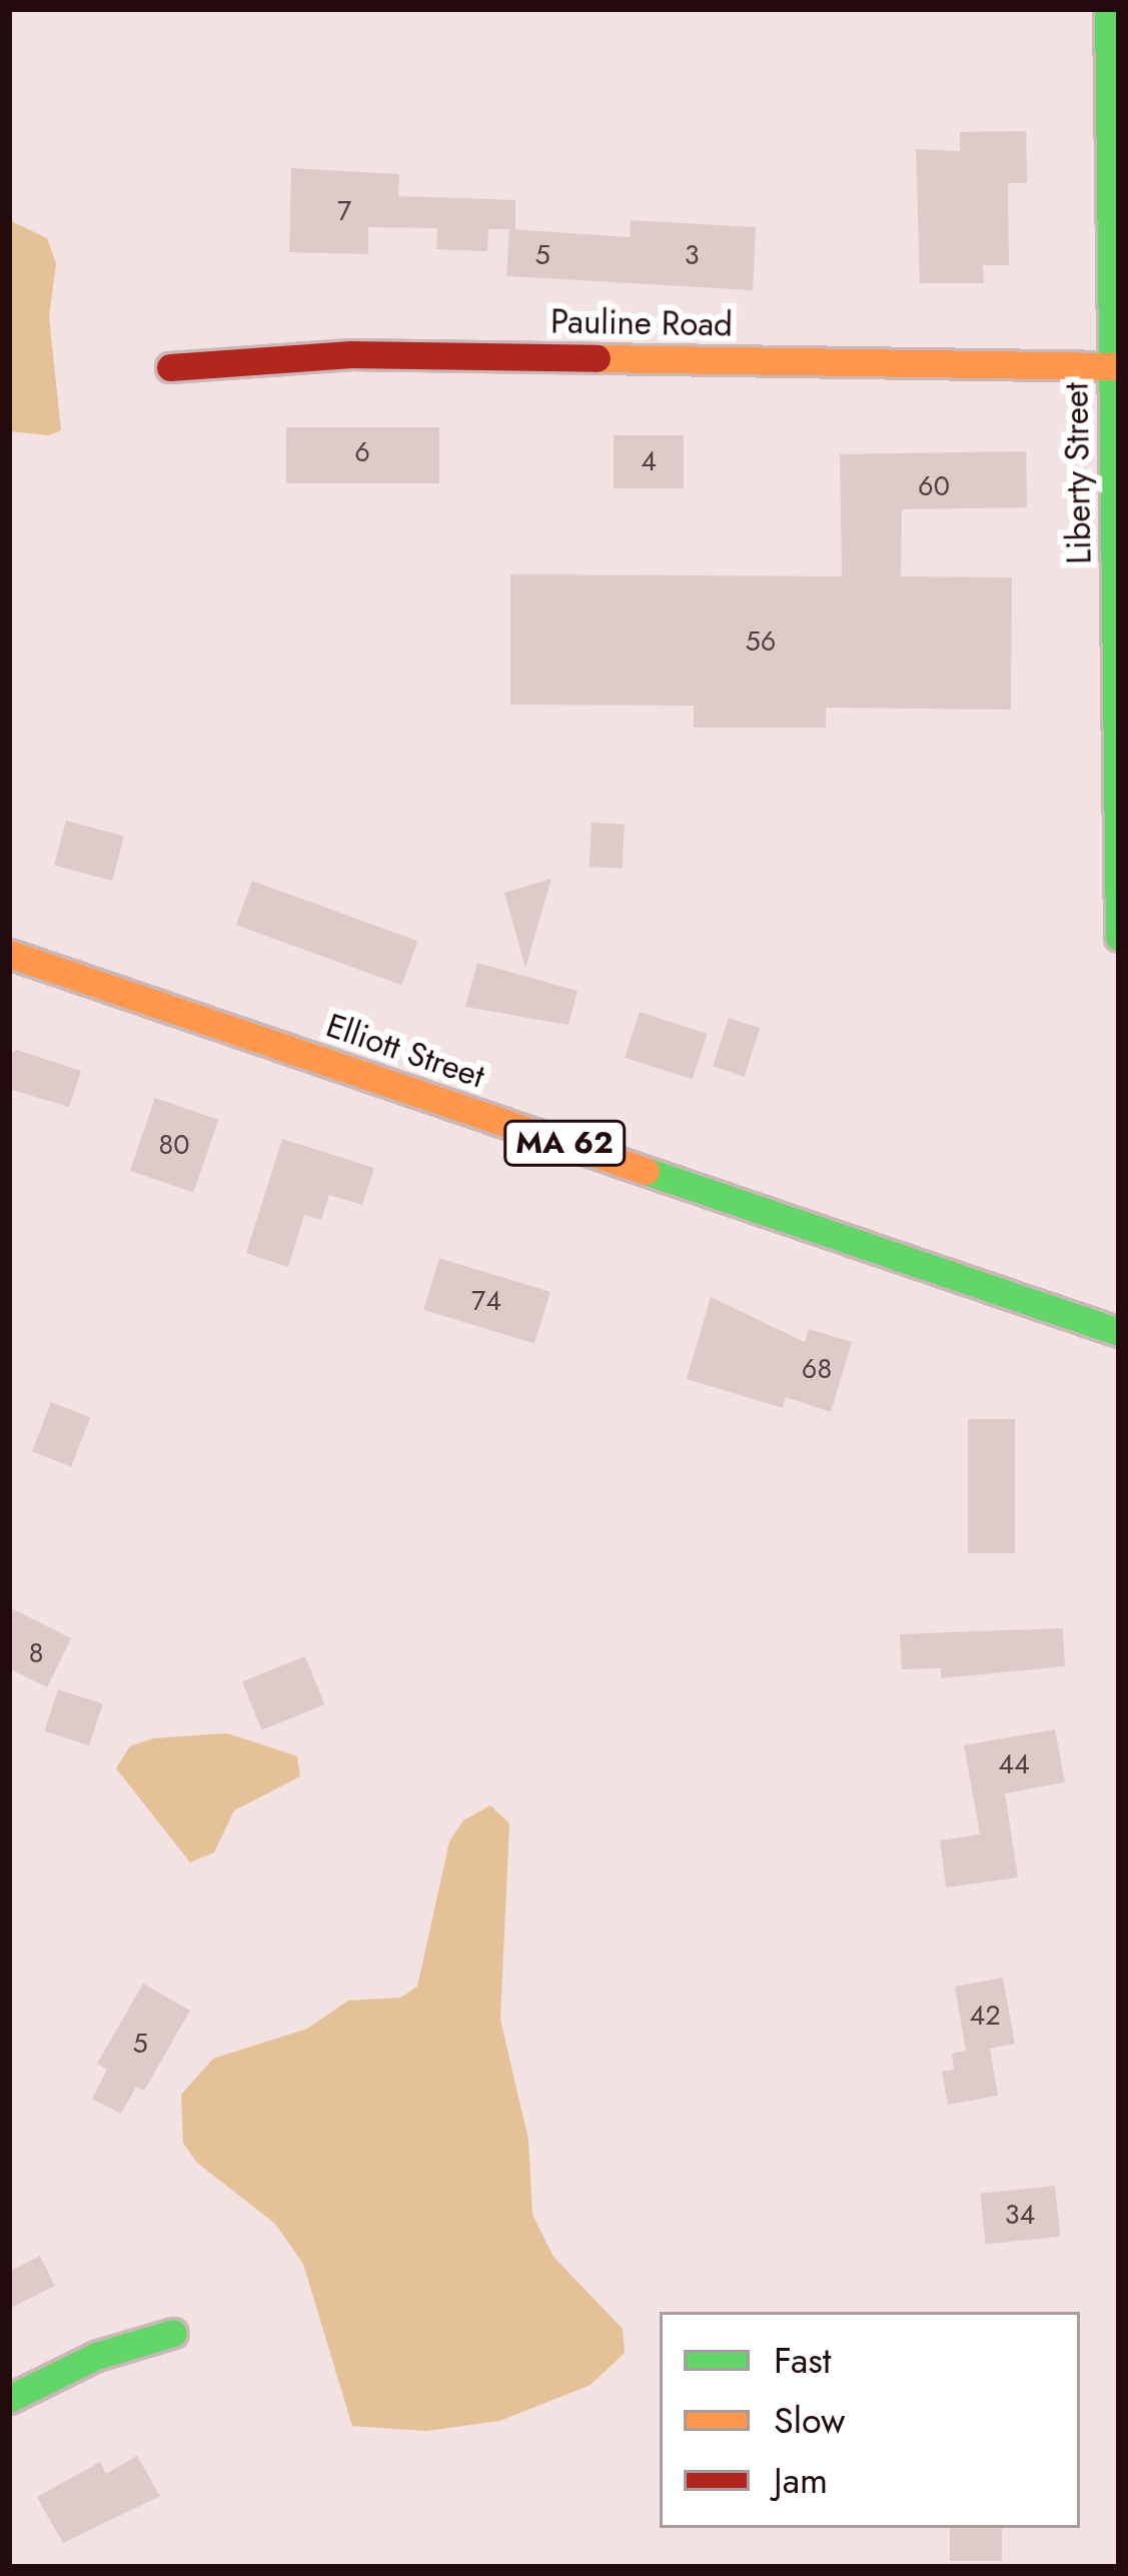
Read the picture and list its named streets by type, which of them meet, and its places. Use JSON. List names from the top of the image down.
{
  "streets": {
    "street": [
      "Pauline Road",
      "Liberty Street",
      "Elliott Street",
      "MA 62"
    ]
  },
  "crossings": [
    ["Pauline Road", "Liberty Street"]
  ],
  "house_numbers": [
    "7",
    "5",
    "3",
    "6",
    "4",
    "60",
    "56",
    "80",
    "74",
    "68",
    "8",
    "44",
    "42",
    "5",
    "34"
  ],
  "legend": ["Fast", "Slow", "Jam"]
}
